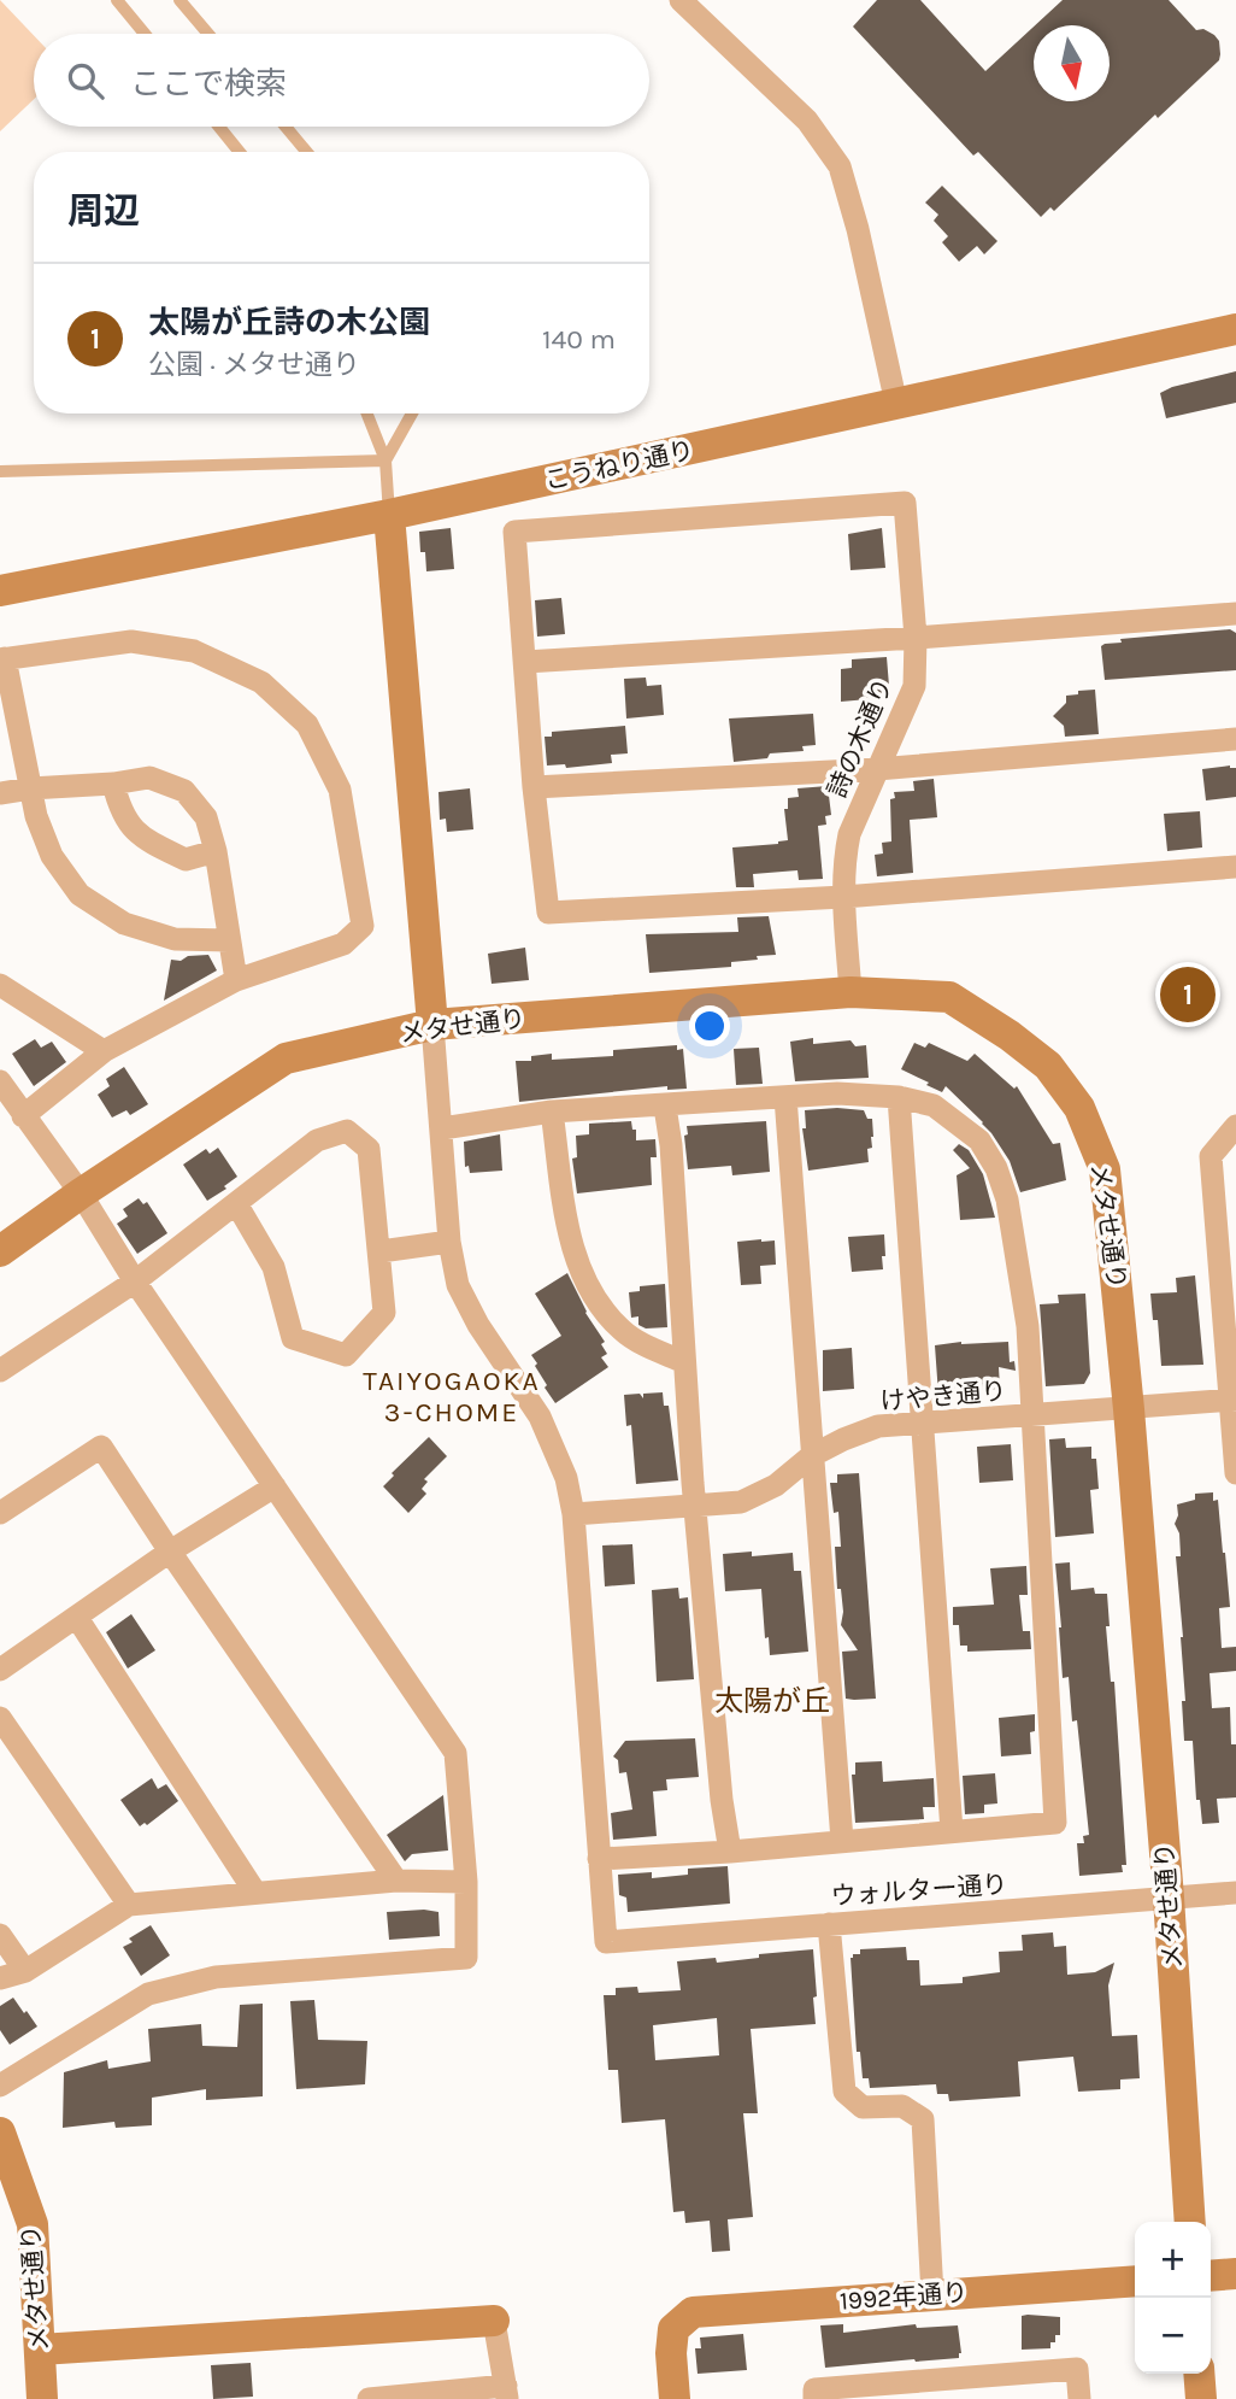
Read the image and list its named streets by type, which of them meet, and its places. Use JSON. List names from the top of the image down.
{
  "streets": {
    "street": [
      "こうねり通り",
      "詩の木通り",
      "メタせ通り",
      "けやき通り",
      "ウォルター通り",
      "1992年通り"
    ]
  },
  "crossings": [
    ["詩の木通り", "メタせ通り"],
    ["メタせ通り", "けやき通り"],
    ["メタせ通り", "ウォルター通り"]
  ],
  "districts": ["TAIYOGAOKA 3-CHOME", "太陽が丘"],
  "north": "bottom",
  "page": {
    "search": "ここで検索",
    "heading": "周辺",
    "list": [
      {
        "mark": "1",
        "name": "太陽が丘詩の木公園",
        "note": "公園 · メタせ通り",
        "value": "140 m"
      }
    ],
    "pins": "1",
    "map_buttons": ["+", "−"]
  }
}
